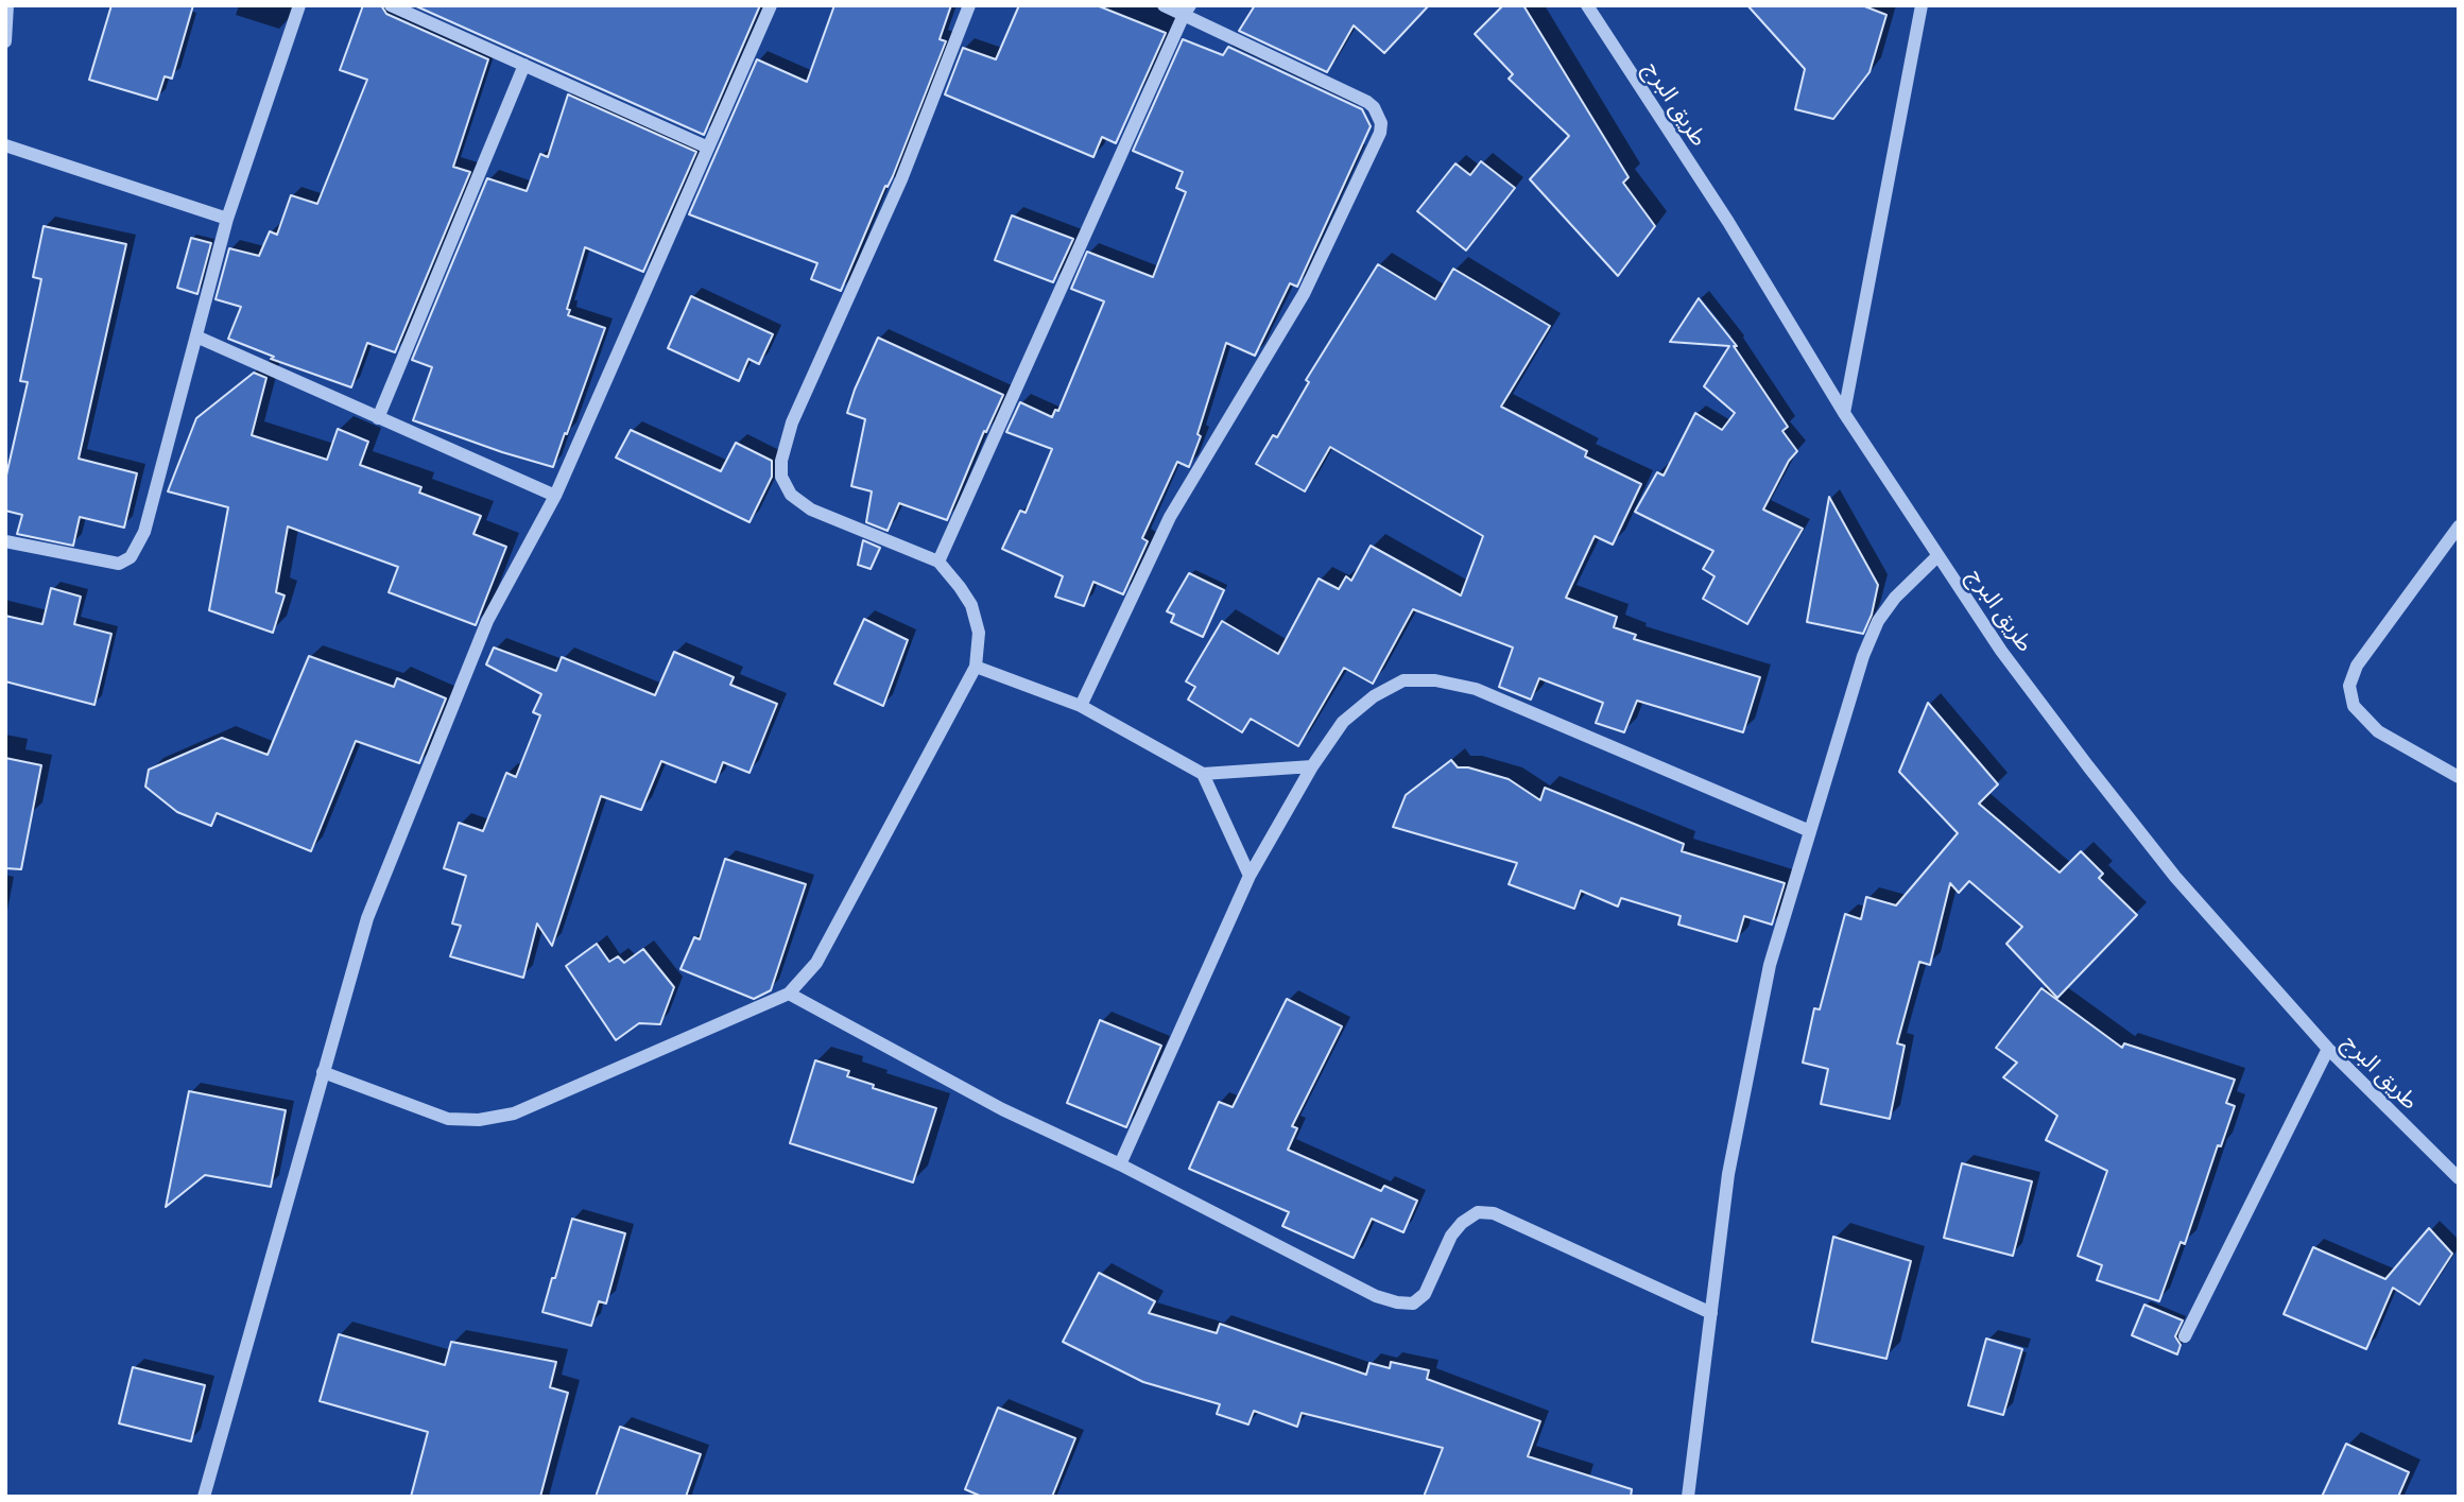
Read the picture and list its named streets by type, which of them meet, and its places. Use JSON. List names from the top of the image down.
{
  "streets": {
    "street": ["طريق البرج"]
  }
}
